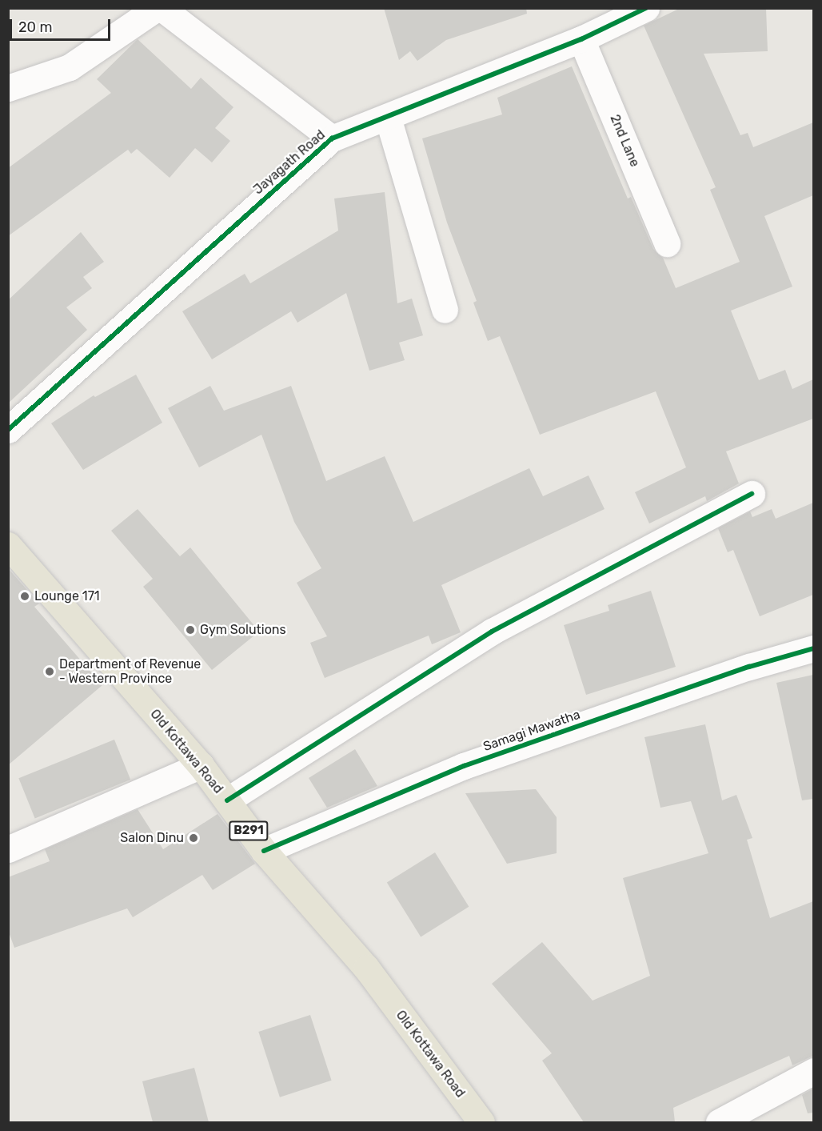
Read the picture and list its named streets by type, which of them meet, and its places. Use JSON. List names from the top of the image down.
{
  "streets": {
    "main road": ["Old Kottawa Road", "B291"],
    "street": ["2nd Lane", "Jayagath Road", "Samagi Mawatha"]
  },
  "crossings": [
    ["2nd Lane", "Jayagath Road"],
    ["Samagi Mawatha", "Old Kottawa Road"]
  ],
  "places": [
    "Lounge 171",
    "Gym Solutions",
    "Department of Revenue - Western Province",
    "Salon Dinu"
  ],
  "scale_bar": "20 m"
}
